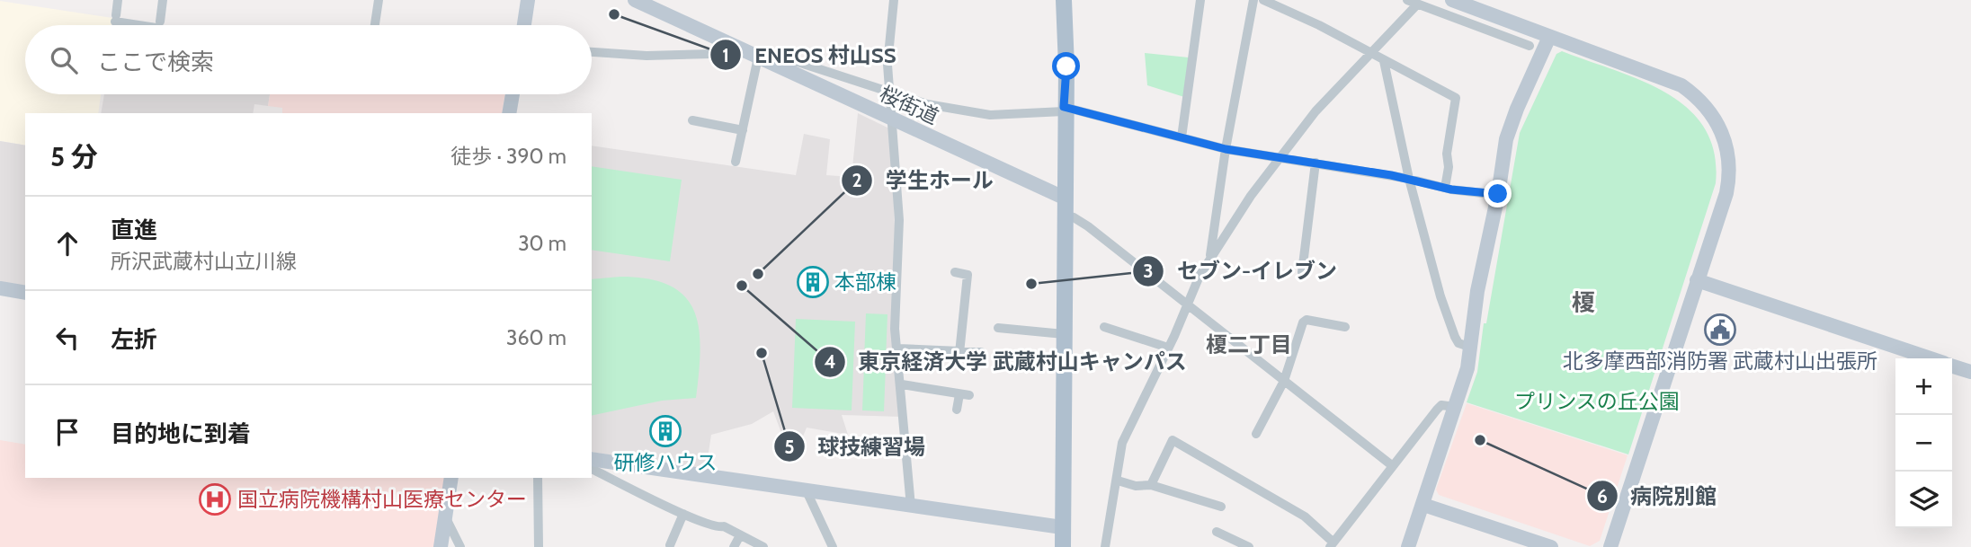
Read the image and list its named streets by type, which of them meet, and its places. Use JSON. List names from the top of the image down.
{
  "streets": {
    "street": ["桜街道"]
  },
  "districts": ["榎", "榎二丁目"],
  "parks": ["プリンスの丘公園"],
  "places": {
    "other": [
      "ENEOS 村山SS",
      "学生ホール",
      "セブン-イレブン",
      "東京経済大学 武蔵村山キャンパス",
      "球技練習場",
      "病院別館"
    ],
    "building": ["本部棟", "研修ハウス"],
    "public building": ["北多摩西部消防署 武蔵村山出張所"],
    "hospital": ["国立病院機構村山医療センター"]
  },
  "page": {
    "search": "ここで検索",
    "heading": ["5 分", "徒歩 · 390 m"],
    "list": [
      ["直進", "所沢武蔵村山立川線", "30 m"],
      ["左折", "360 m"],
      "目的地に到着"
    ],
    "map_buttons": ["+", "−"]
  }
}
